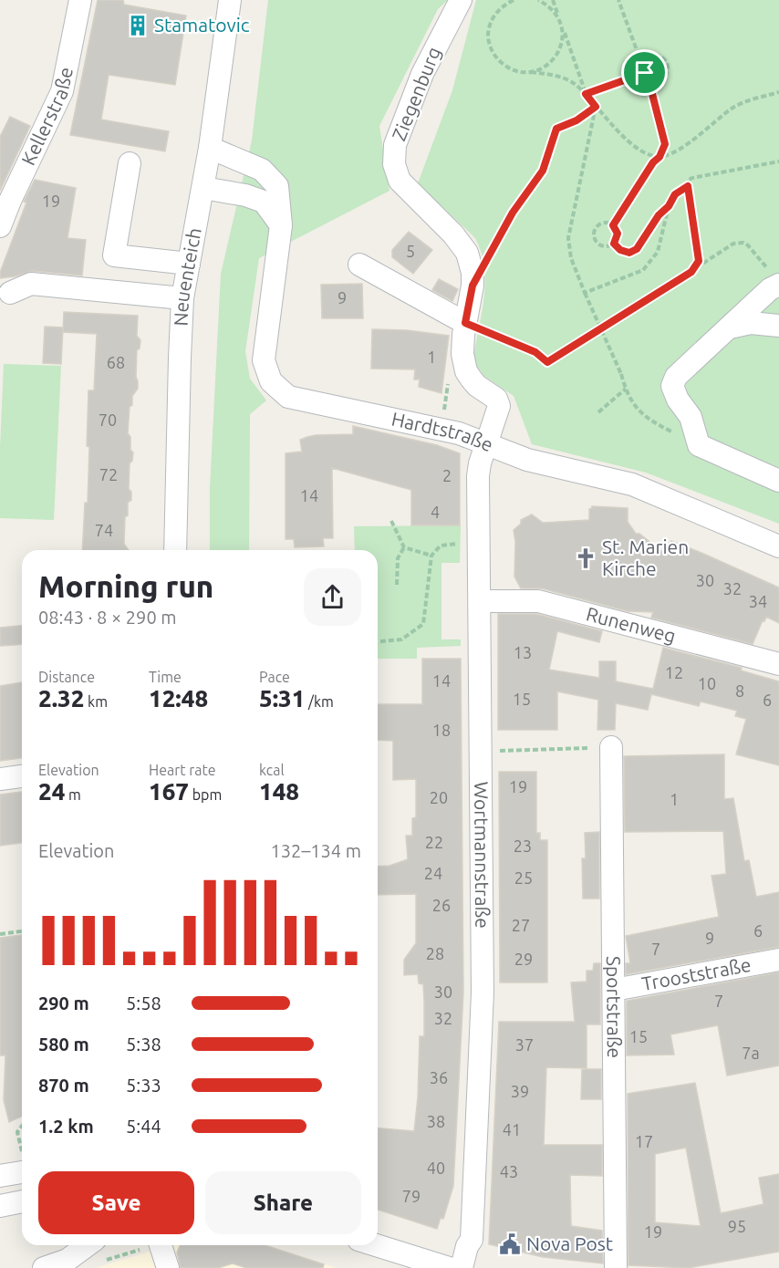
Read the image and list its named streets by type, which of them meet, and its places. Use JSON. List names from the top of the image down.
{
  "streets": {
    "street": [
      "Ziegenburg",
      "Kellerstraße",
      "Neuenteich",
      "Hardtstraße",
      "Runenweg",
      "Wortmannstraße",
      "Trooststraße",
      "Sportstraße"
    ]
  },
  "crossings": [
    ["Ziegenburg", "Hardtstraße"],
    ["Ziegenburg", "Wortmannstraße"],
    ["Neuenteich", "Hardtstraße"],
    ["Hardtstraße", "Wortmannstraße"],
    ["Runenweg", "Wortmannstraße"],
    ["Trooststraße", "Sportstraße"]
  ],
  "places": {
    "building": ["Stamatovic"],
    "church": ["St. Marien Kirche"],
    "public building": ["Nova Post"]
  },
  "house_numbers": [
    "19",
    "5",
    "9",
    "1",
    "68",
    "70",
    "72",
    "2",
    "14",
    "4",
    "74",
    "30",
    "32",
    "34",
    "13",
    "12",
    "14",
    "10",
    "8",
    "15",
    "6",
    "18",
    "19",
    "20",
    "1",
    "22",
    "23",
    "24",
    "25",
    "26",
    "27",
    "6",
    "9",
    "7",
    "28",
    "29",
    "30",
    "7",
    "32",
    "15",
    "37",
    "7a",
    "36",
    "39",
    "38",
    "41",
    "17",
    "40",
    "43",
    "79",
    "95",
    "19"
  ],
  "page": {
    "heading": ["Morning run", "08:43 · 8 × 290 m"],
    "stats": [
      ["Distance", "2.32 km"],
      ["Time", "12:48"],
      ["Pace", "5:31 /km"],
      ["Elevation", "24 m"],
      ["Heart rate", "167 bpm"],
      ["kcal", "148"]
    ],
    "chart": ["Elevation", "132–134 m"],
    "list": [
      {
        "name": "290 m",
        "note": "5:58"
      },
      {
        "name": "580 m",
        "note": "5:38"
      },
      {
        "name": "870 m",
        "note": "5:33"
      },
      {
        "name": "1.2 km",
        "note": "5:44"
      }
    ],
    "buttons": ["Save", "Share"]
  }
}
